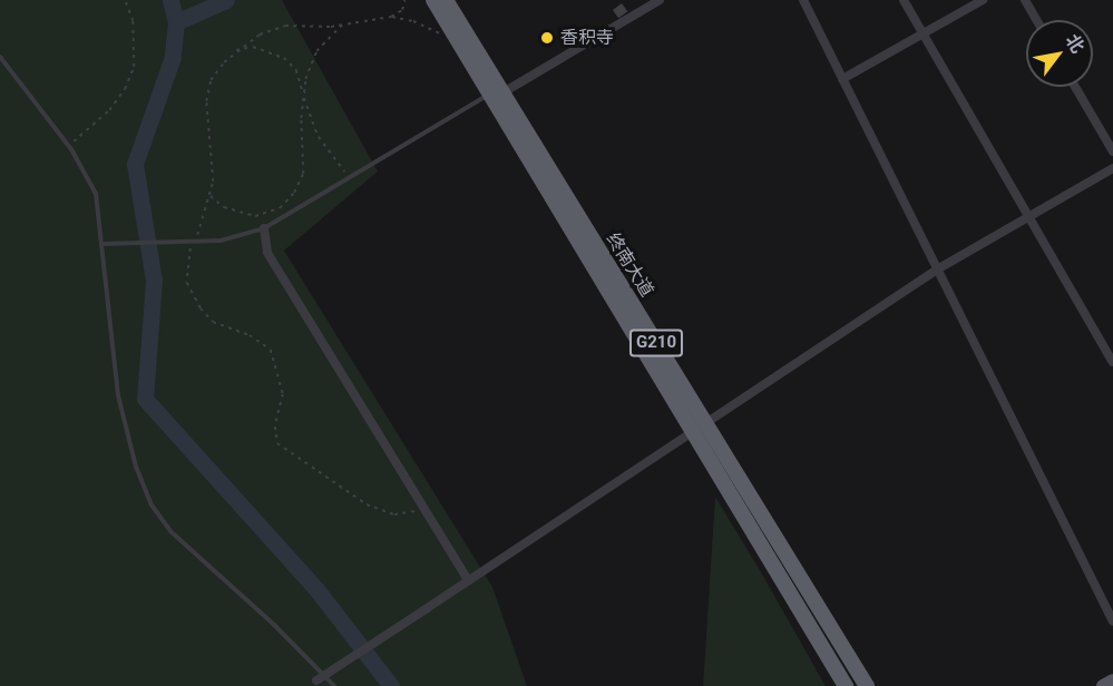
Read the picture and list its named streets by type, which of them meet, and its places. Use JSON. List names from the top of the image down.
{
  "streets": {
    "highway": ["终南大道", "G210"]
  },
  "places": ["香积寺"],
  "north": "top right"
}
